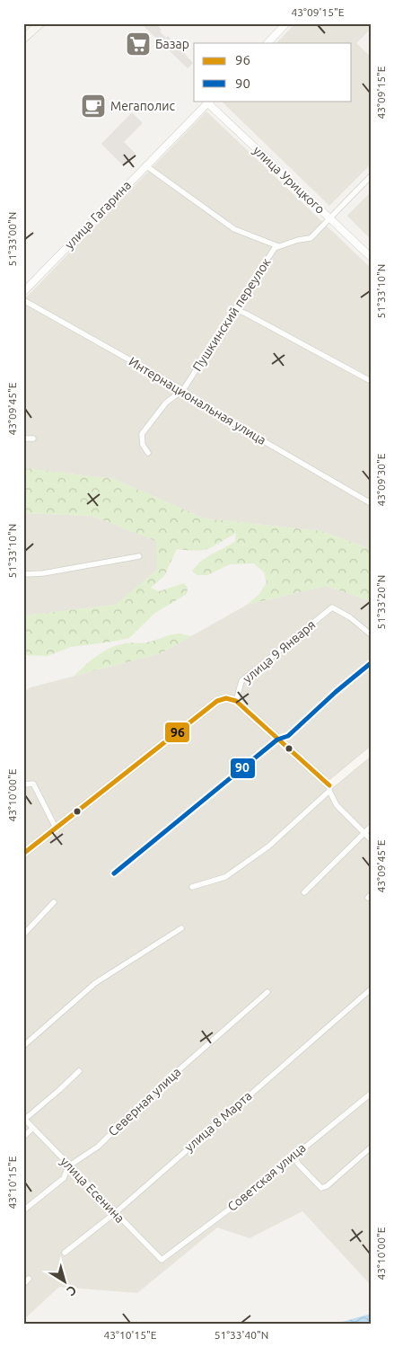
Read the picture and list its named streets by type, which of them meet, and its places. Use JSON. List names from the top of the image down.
{
  "streets": {
    "street": [
      "улица Урицкого",
      "улица Гагарина",
      "Пушкинский переулок",
      "Интернациональная улица",
      "улица 9 Января",
      "Северная улица",
      "улица 8 Марта",
      "Советская улица",
      "улица Есенина"
    ]
  },
  "crossings": [
    ["улица Урицкого", "улица Гагарина"],
    ["улица Урицкого", "Пушкинский переулок"],
    ["Пушкинский переулок", "Интернациональная улица"],
    ["Северная улица", "улица Есенина"],
    ["улица 8 Марта", "улица Есенина"],
    ["Советская улица", "улица Есенина"]
  ],
  "places": {
    "supermarket": ["Базар"],
    "cafe": ["Мегаполис"]
  },
  "lines": ["transit line 90", "transit line 96"],
  "legend": ["96", "90"],
  "north": "bottom right",
  "coordinates": [
    "43°09'15\"E",
    "51°33'00\"N",
    "51°33'10\"N",
    "43°09'45\"E",
    "43°09'30\"E",
    "51°33'20\"N",
    "43°10'00\"E",
    "43°10'15\"E",
    "51°33'40\"N"
  ]
}
